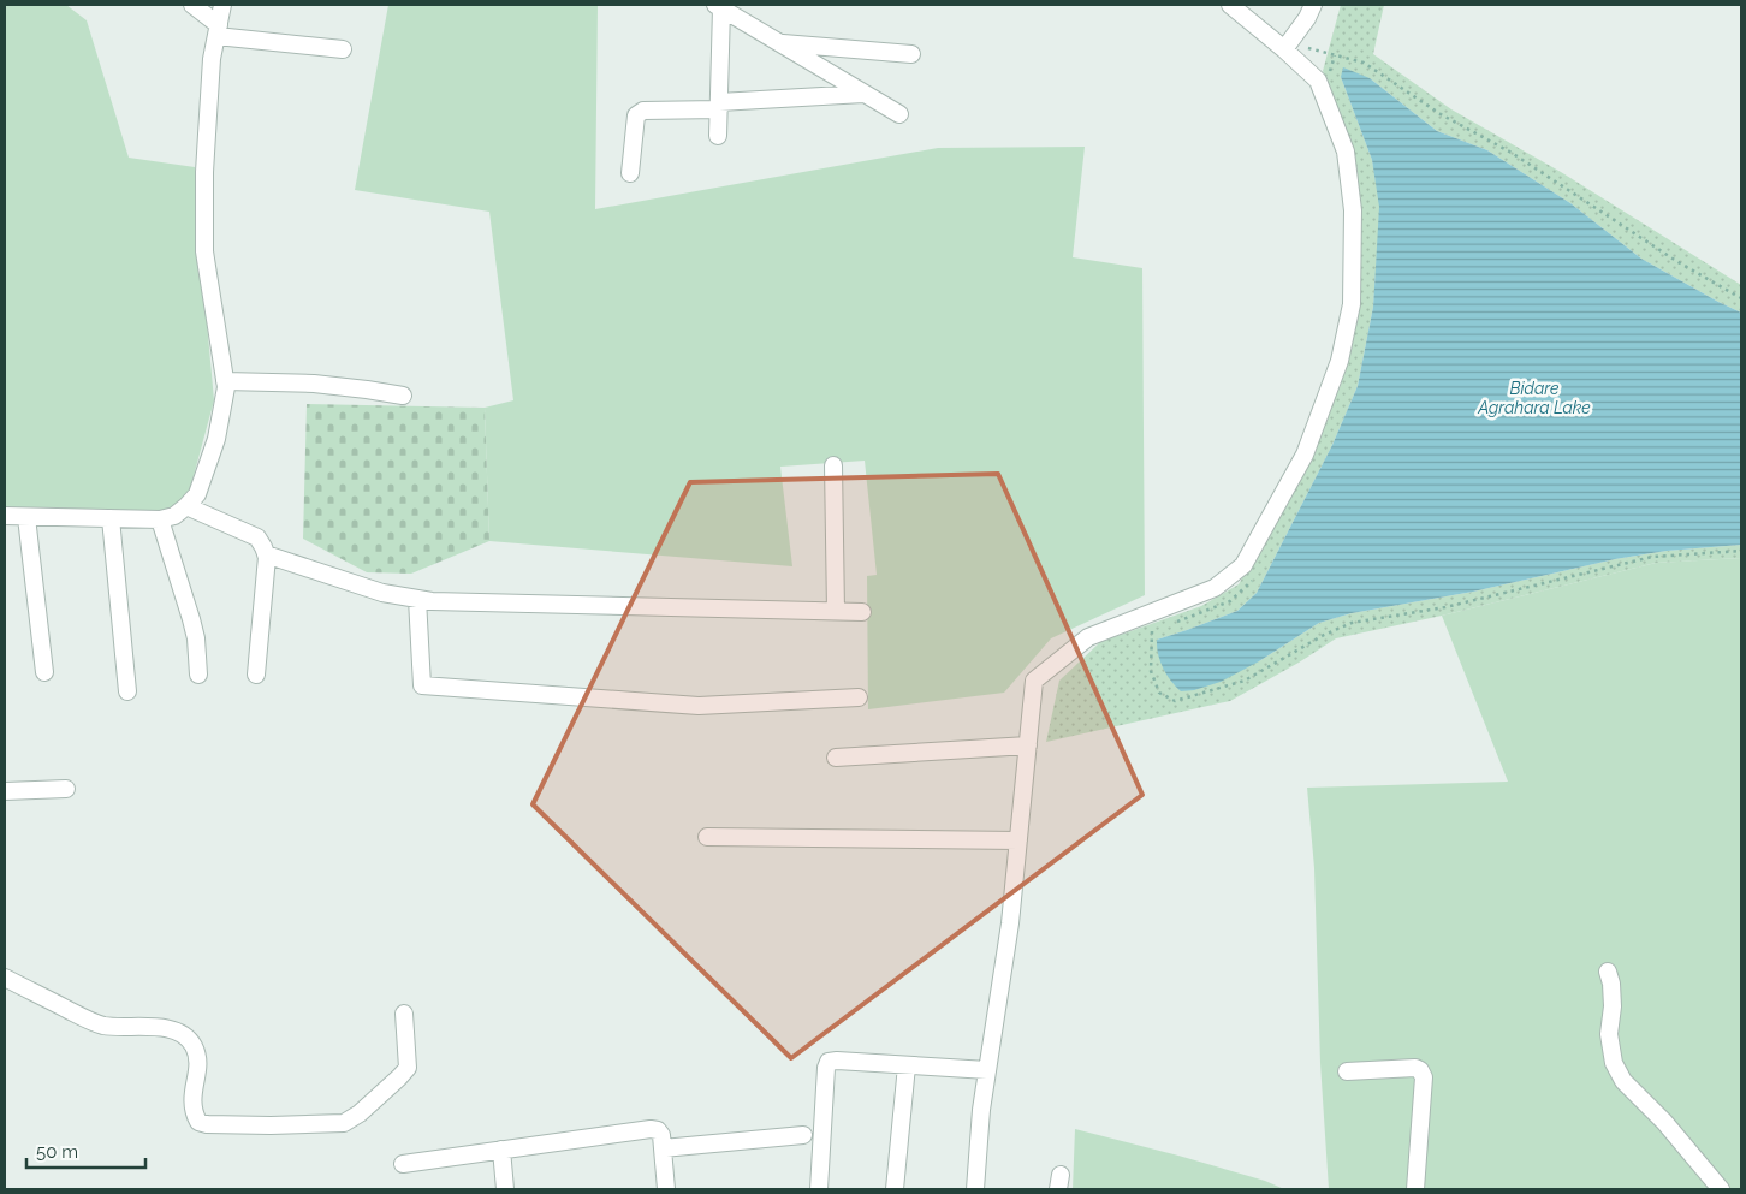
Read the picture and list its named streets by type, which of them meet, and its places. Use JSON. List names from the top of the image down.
{
  "water": ["Bidare Agrahara Lake"],
  "scale_bar": "50 m"
}
